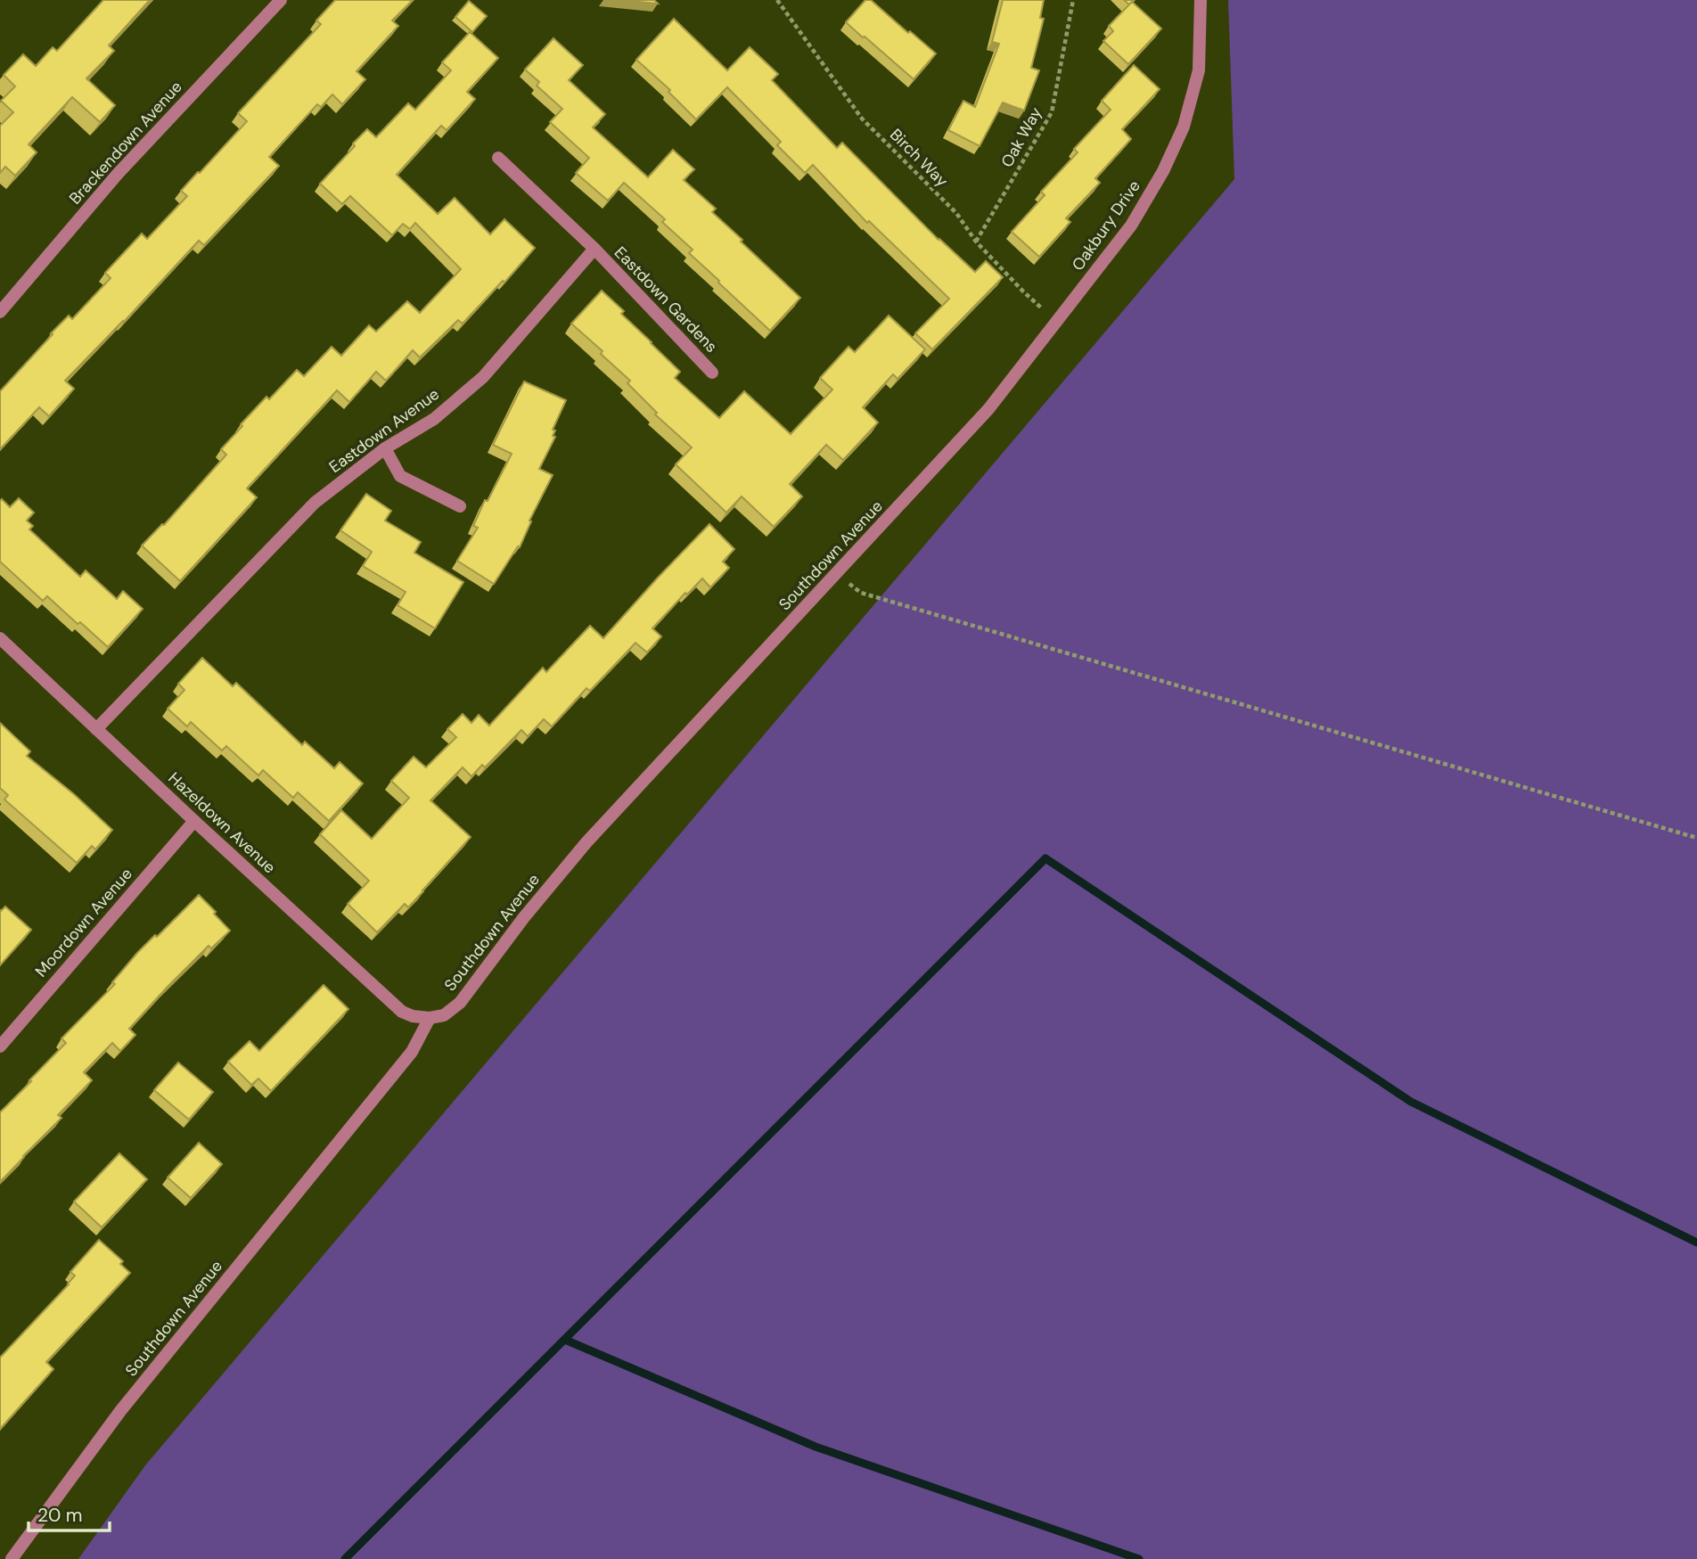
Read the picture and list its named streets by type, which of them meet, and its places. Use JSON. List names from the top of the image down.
{
  "streets": {
    "street": [
      "Brackendown Avenue",
      "Oakbury Drive",
      "Eastdown Gardens",
      "Eastdown Avenue",
      "Southdown Avenue",
      "Hazeldown Avenue",
      "Moordown Avenue"
    ],
    "path": ["Oak Way", "Birch Way"]
  },
  "crossings": [
    ["Oak Way", "Birch Way"],
    ["Birch Way", "Oakbury Drive"],
    ["Oakbury Drive", "Southdown Avenue"],
    ["Eastdown Gardens", "Eastdown Avenue"],
    ["Eastdown Avenue", "Hazeldown Avenue"],
    ["Southdown Avenue", "Hazeldown Avenue"],
    ["Hazeldown Avenue", "Moordown Avenue"]
  ],
  "scale_bar": "20 m"
}
